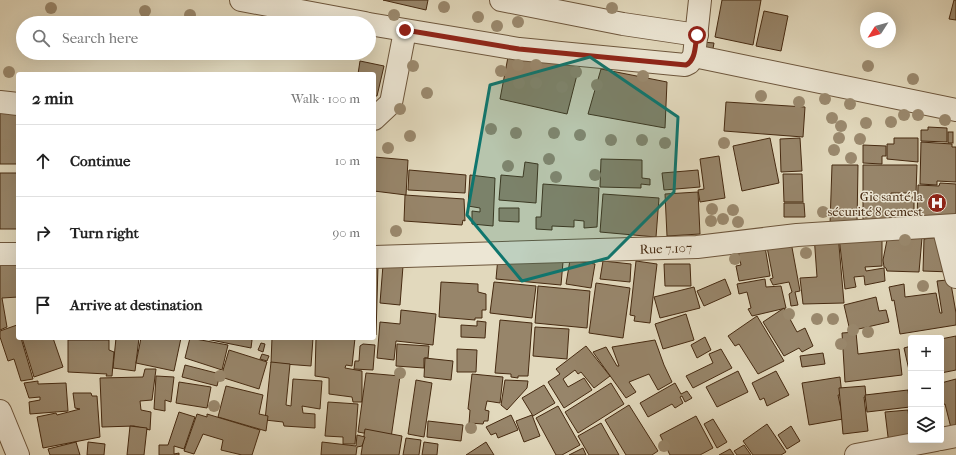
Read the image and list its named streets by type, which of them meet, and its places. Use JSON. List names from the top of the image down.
{
  "streets": {
    "street": ["Rue 7.107"]
  },
  "places": {
    "hospital": ["Gic santé la sécurité 8 cemest"]
  },
  "north": "bottom left",
  "page": {
    "search": "Search here",
    "heading": ["2 min", "Walk · 100 m"],
    "list": [
      ["Continue", "10 m"],
      ["Turn right", "90 m"],
      "Arrive at destination"
    ],
    "map_buttons": ["+", "−"]
  }
}
